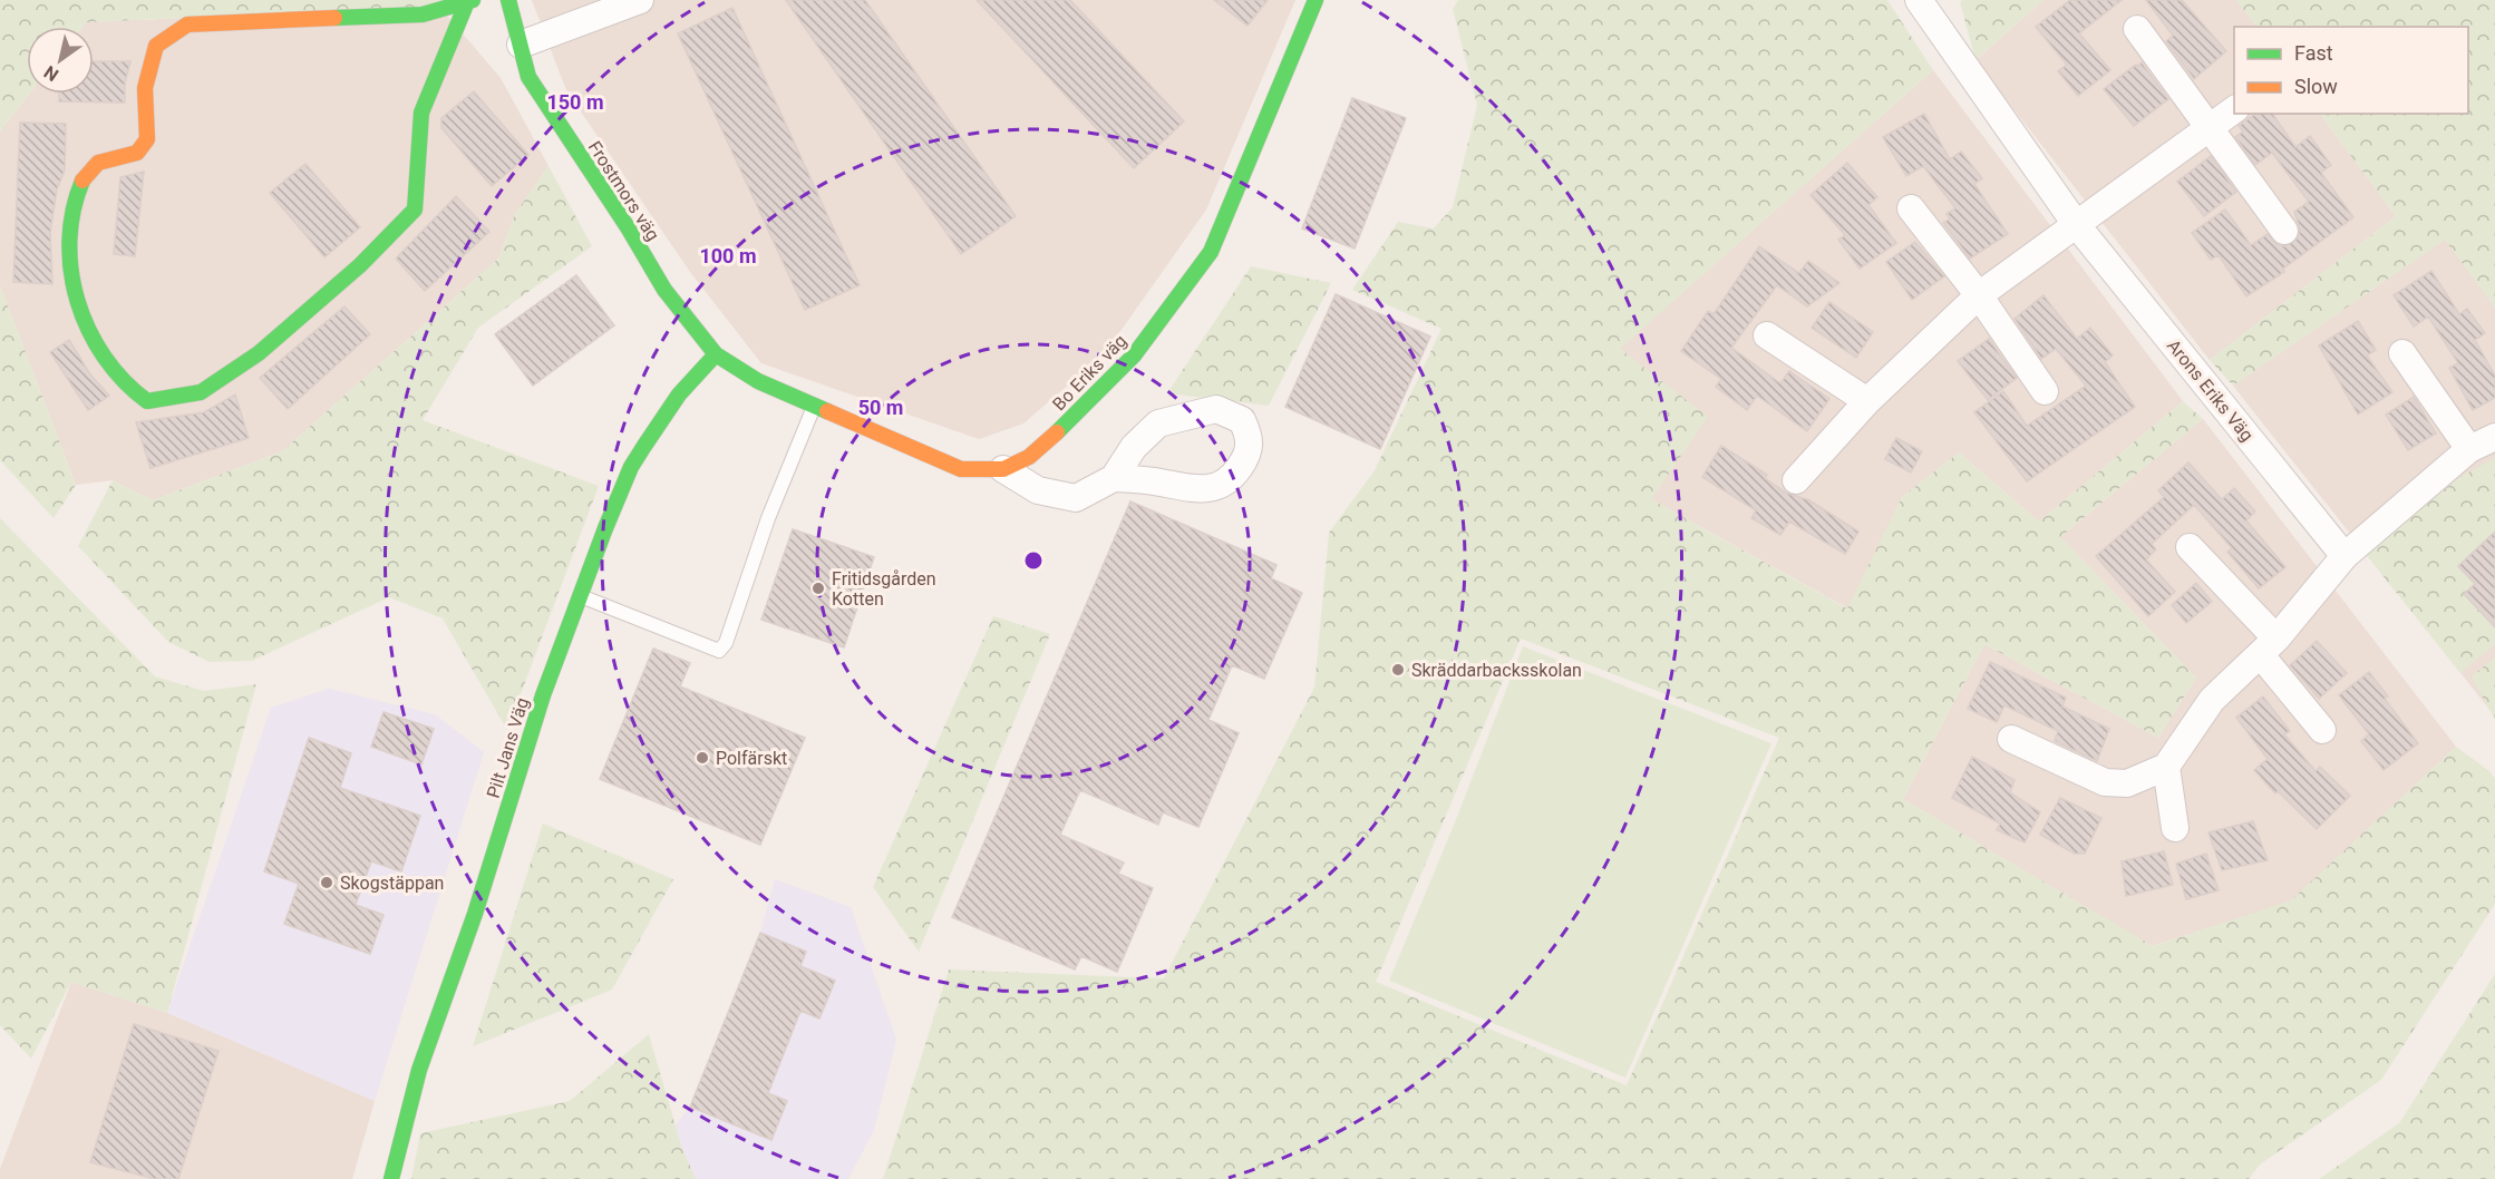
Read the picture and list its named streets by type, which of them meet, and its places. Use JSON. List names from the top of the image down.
{
  "streets": {
    "street": [
      "Frostmors väg",
      "Bo Eriks väg",
      "Arons Eriks Väg",
      "Pilt Jans Väg"
    ]
  },
  "crossings": [
    ["Frostmors väg", "Bo Eriks väg"],
    ["Frostmors väg", "Pilt Jans Väg"],
    ["Bo Eriks väg", "Pilt Jans Väg"]
  ],
  "places": [
    "Fritidsgården Kotten",
    "Skräddarbacksskolan",
    "Polfärskt",
    "Skogstäppan"
  ],
  "legend": ["Fast", "Slow"],
  "north": "bottom left",
  "rings": ["150 m", "100 m", "50 m"]
}
